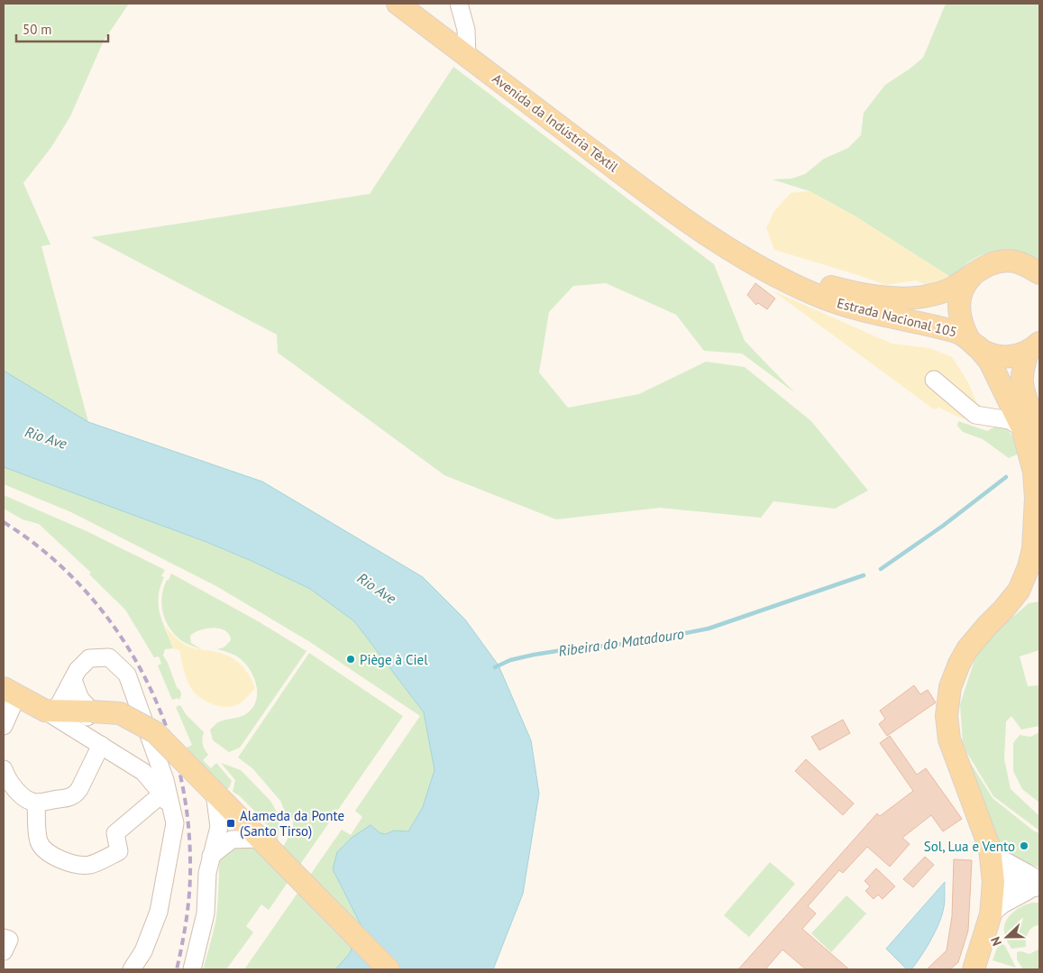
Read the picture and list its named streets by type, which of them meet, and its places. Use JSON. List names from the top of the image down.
{
  "streets": {
    "main road": ["Avenida da Indústria Têxtil", "Estrada Nacional 105"]
  },
  "crossings": [
    ["Avenida da Indústria Têxtil", "Estrada Nacional 105"]
  ],
  "water": ["Rio Ave", "Ribeira do Matadouro"],
  "places": {
    "other": ["Piège à Ciel", "Sol, Lua e Vento"],
    "transit": ["Alameda da Ponte (Santo Tirso)"]
  },
  "scale_bar": "50 m",
  "north": "left"
}
